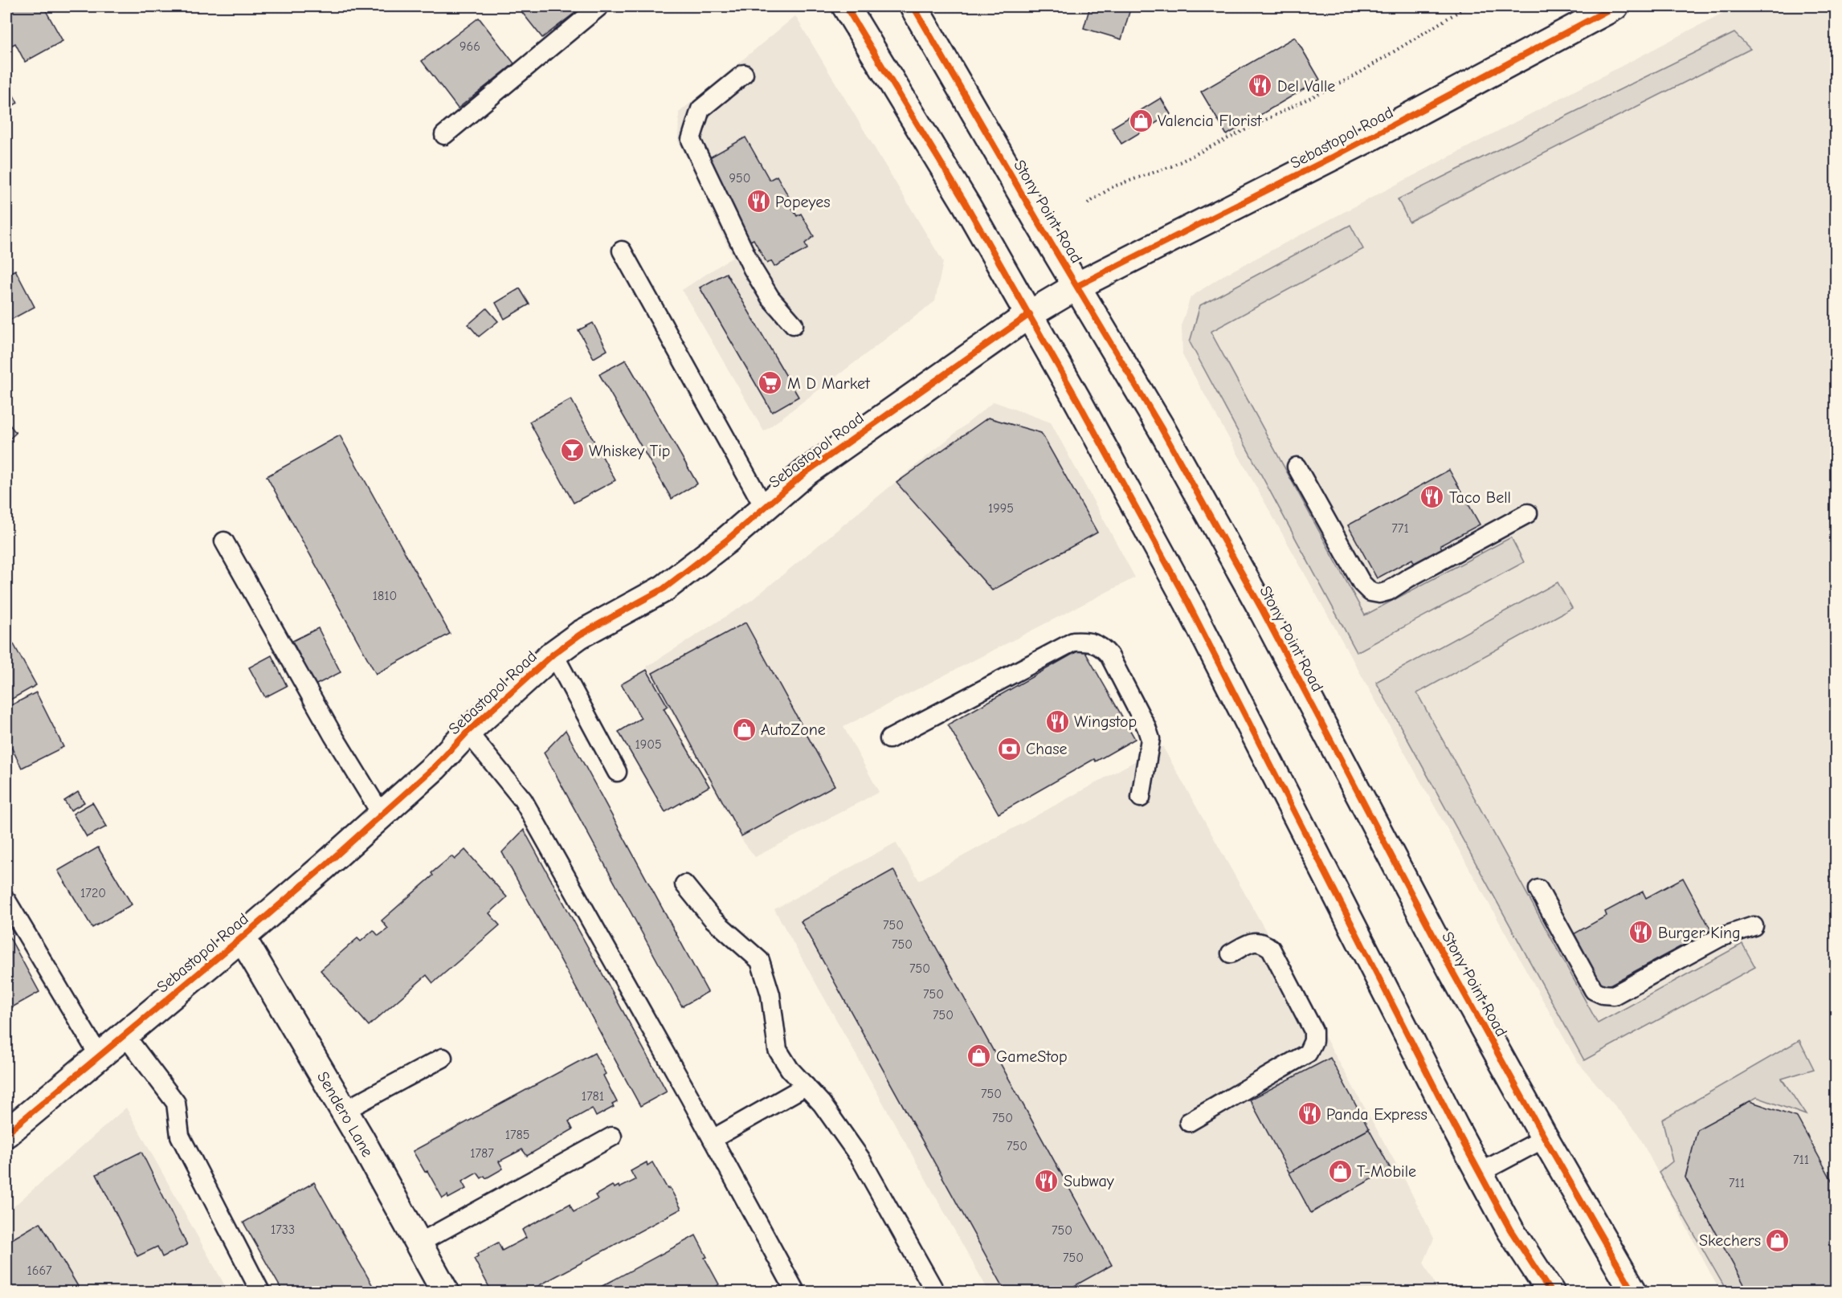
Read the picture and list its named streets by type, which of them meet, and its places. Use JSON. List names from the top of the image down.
{
  "streets": {
    "main road": ["Sebastopol Road", "Stony Point Road", "Sendero Lane"]
  },
  "crossings": [
    ["Sebastopol Road", "Stony Point Road"],
    ["Sebastopol Road", "Sendero Lane"]
  ],
  "places": {
    "restaurant": [
      "Del Valle",
      "Popeyes",
      "Taco Bell",
      "Wingstop",
      "Burger King",
      "Panda Express",
      "Subway"
    ],
    "shop": [
      "Valencia Florist",
      "AutoZone",
      "GameStop",
      "T-Mobile",
      "Skechers"
    ],
    "supermarket": ["M D Market"],
    "bar": ["Whiskey Tip"],
    "bank": ["Chase"]
  },
  "house_numbers": [
    "966",
    "950",
    "1995",
    "771",
    "1810",
    "1905",
    "1720",
    "750",
    "750",
    "750",
    "750",
    "750",
    "750",
    "1781",
    "750",
    "1785",
    "750",
    "1787",
    "711",
    "711",
    "1733",
    "750",
    "750",
    "1667"
  ]
}
